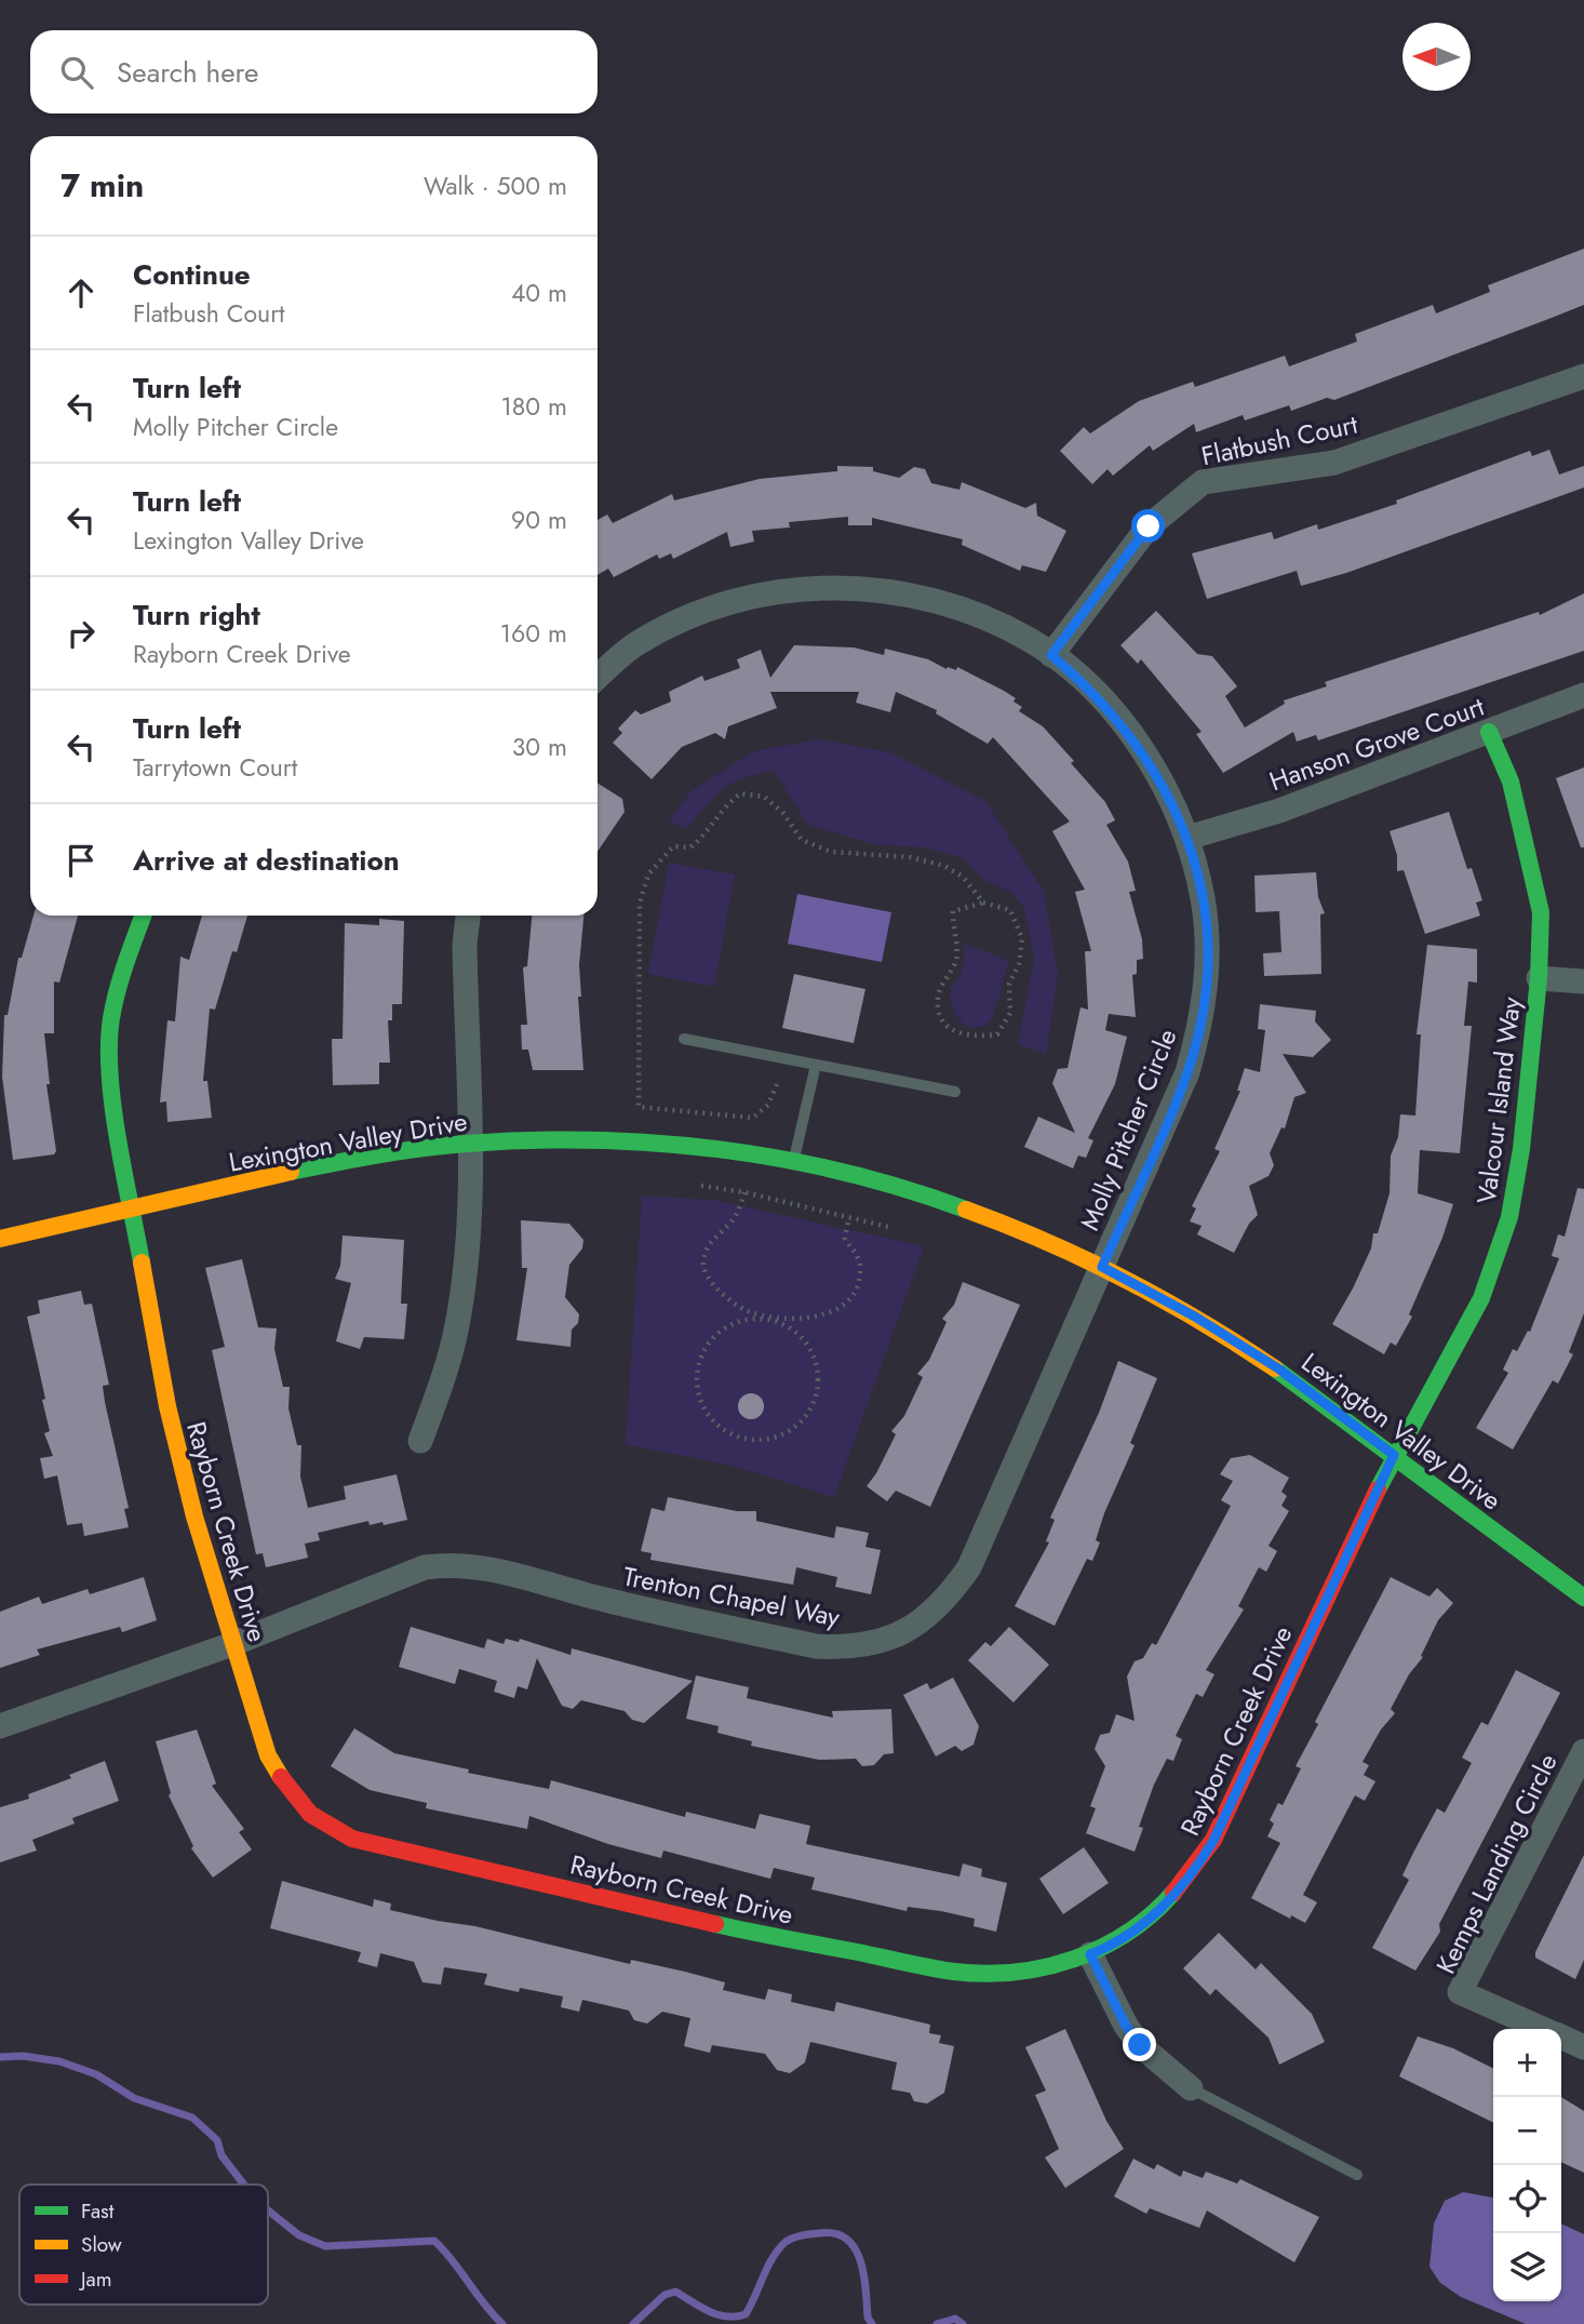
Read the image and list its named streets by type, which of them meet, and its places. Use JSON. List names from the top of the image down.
{
  "streets": {
    "street": [
      "Flatbush Court",
      "Hanson Grove Court",
      "Valcour Island Way",
      "Molly Pitcher Circle",
      "Lexington Valley Drive",
      "Rayborn Creek Drive",
      "Trenton Chapel Way",
      "Kemps Landing Circle"
    ]
  },
  "crossings": [
    ["Flatbush Court", "Molly Pitcher Circle"],
    ["Hanson Grove Court", "Valcour Island Way"],
    ["Hanson Grove Court", "Molly Pitcher Circle"],
    ["Valcour Island Way", "Lexington Valley Drive"],
    ["Valcour Island Way", "Rayborn Creek Drive"],
    ["Molly Pitcher Circle", "Lexington Valley Drive"],
    ["Molly Pitcher Circle", "Trenton Chapel Way"],
    ["Lexington Valley Drive", "Rayborn Creek Drive"],
    ["Lexington Valley Drive", "Trenton Chapel Way"],
    ["Rayborn Creek Drive", "Trenton Chapel Way"]
  ],
  "legend": ["Fast", "Slow", "Jam"],
  "north": "left",
  "page": {
    "search": "Search here",
    "heading": ["7 min", "Walk · 500 m"],
    "list": [
      ["Continue", "Flatbush Court", "40 m"],
      ["Turn left", "Molly Pitcher Circle", "180 m"],
      ["Turn left", "Lexington Valley Drive", "90 m"],
      ["Turn right", "Rayborn Creek Drive", "160 m"],
      ["Turn left", "Tarrytown Court", "30 m"],
      "Arrive at destination"
    ],
    "map_buttons": ["+", "−"]
  }
}
